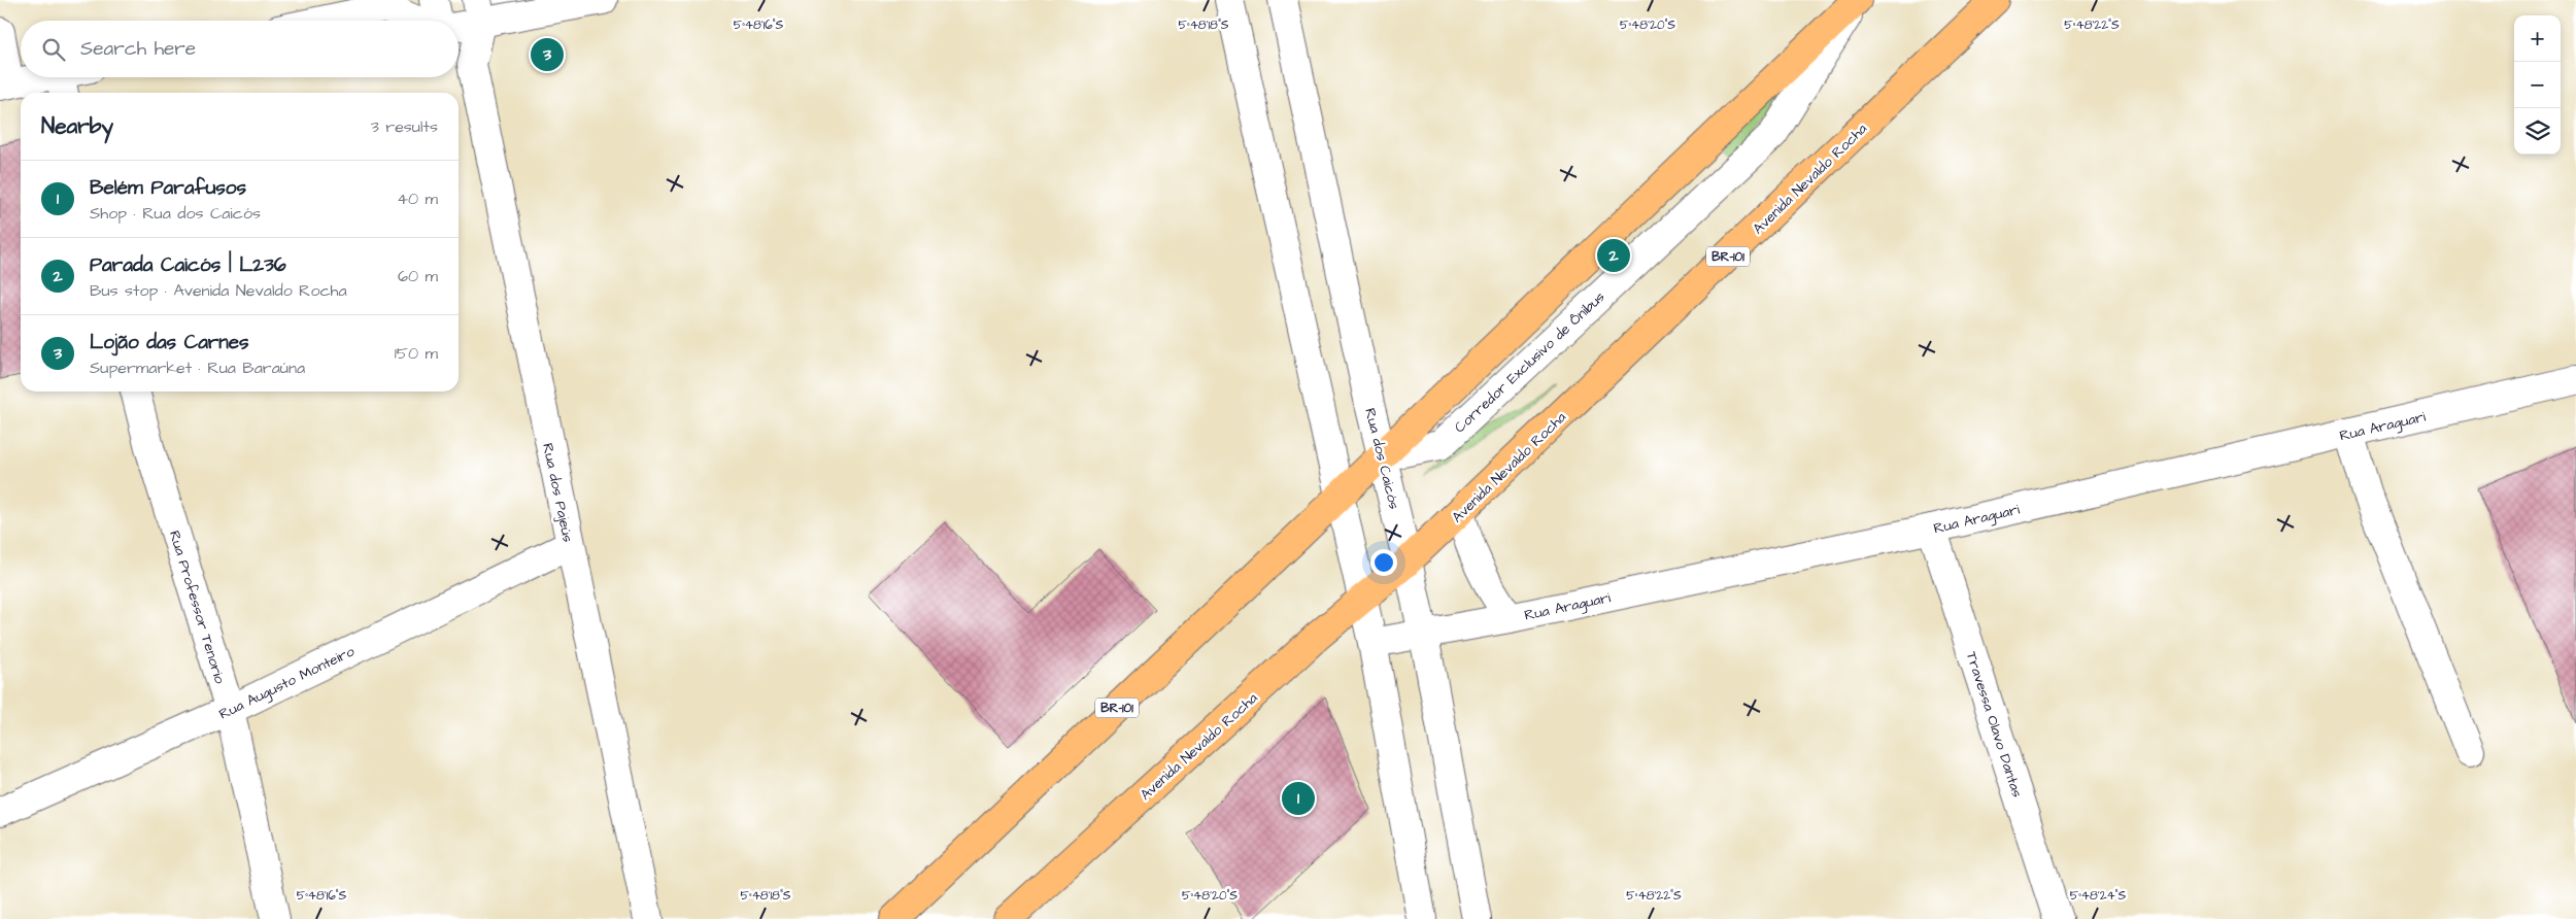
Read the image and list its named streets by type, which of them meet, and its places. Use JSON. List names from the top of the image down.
{
  "streets": {
    "highway": ["Avenida Nevaldo Rocha", "BR-101"],
    "street": [
      "Corredor Exclusivo de Ônibus",
      "Rua Araguari",
      "Rua dos Caicós",
      "Rua dos Pajeús",
      "Rua Professor Tenorio",
      "Rua Augusto Monteiro",
      "Travessa Olavo Dantas"
    ]
  },
  "crossings": [
    ["Avenida Nevaldo Rocha", "Rua dos Caicós"],
    ["BR-101", "Corredor Exclusivo de Ônibus"],
    ["BR-101", "Rua dos Caicós"],
    ["Corredor Exclusivo de Ônibus", "Rua dos Caicós"],
    ["Rua Araguari", "Rua dos Caicós"],
    ["Rua Araguari", "Travessa Olavo Dantas"],
    ["Rua dos Pajeús", "Rua Augusto Monteiro"],
    ["Rua Professor Tenorio", "Rua Augusto Monteiro"]
  ],
  "page": {
    "map_buttons": ["+", "−"],
    "search": "Search here",
    "pins": ["3", "2", "1"],
    "heading": ["Nearby", "3 results"],
    "list": [
      {
        "mark": "1",
        "name": "Belém Parafusos",
        "note": "Shop · Rua dos Caicós",
        "value": "40 m"
      },
      {
        "mark": "2",
        "name": "Parada Caicós | L236",
        "note": "Bus stop · Avenida Nevaldo Rocha",
        "value": "60 m"
      },
      {
        "mark": "3",
        "name": "Lojão das Carnes",
        "note": "Supermarket · Rua Baraúna",
        "value": "150 m"
      }
    ]
  },
  "coordinates": [
    "5°48'16\"S",
    "5°48'22\"S",
    "5°48'18\"S",
    "5°48'20\"S",
    "5°48'24\"S"
  ]
}
